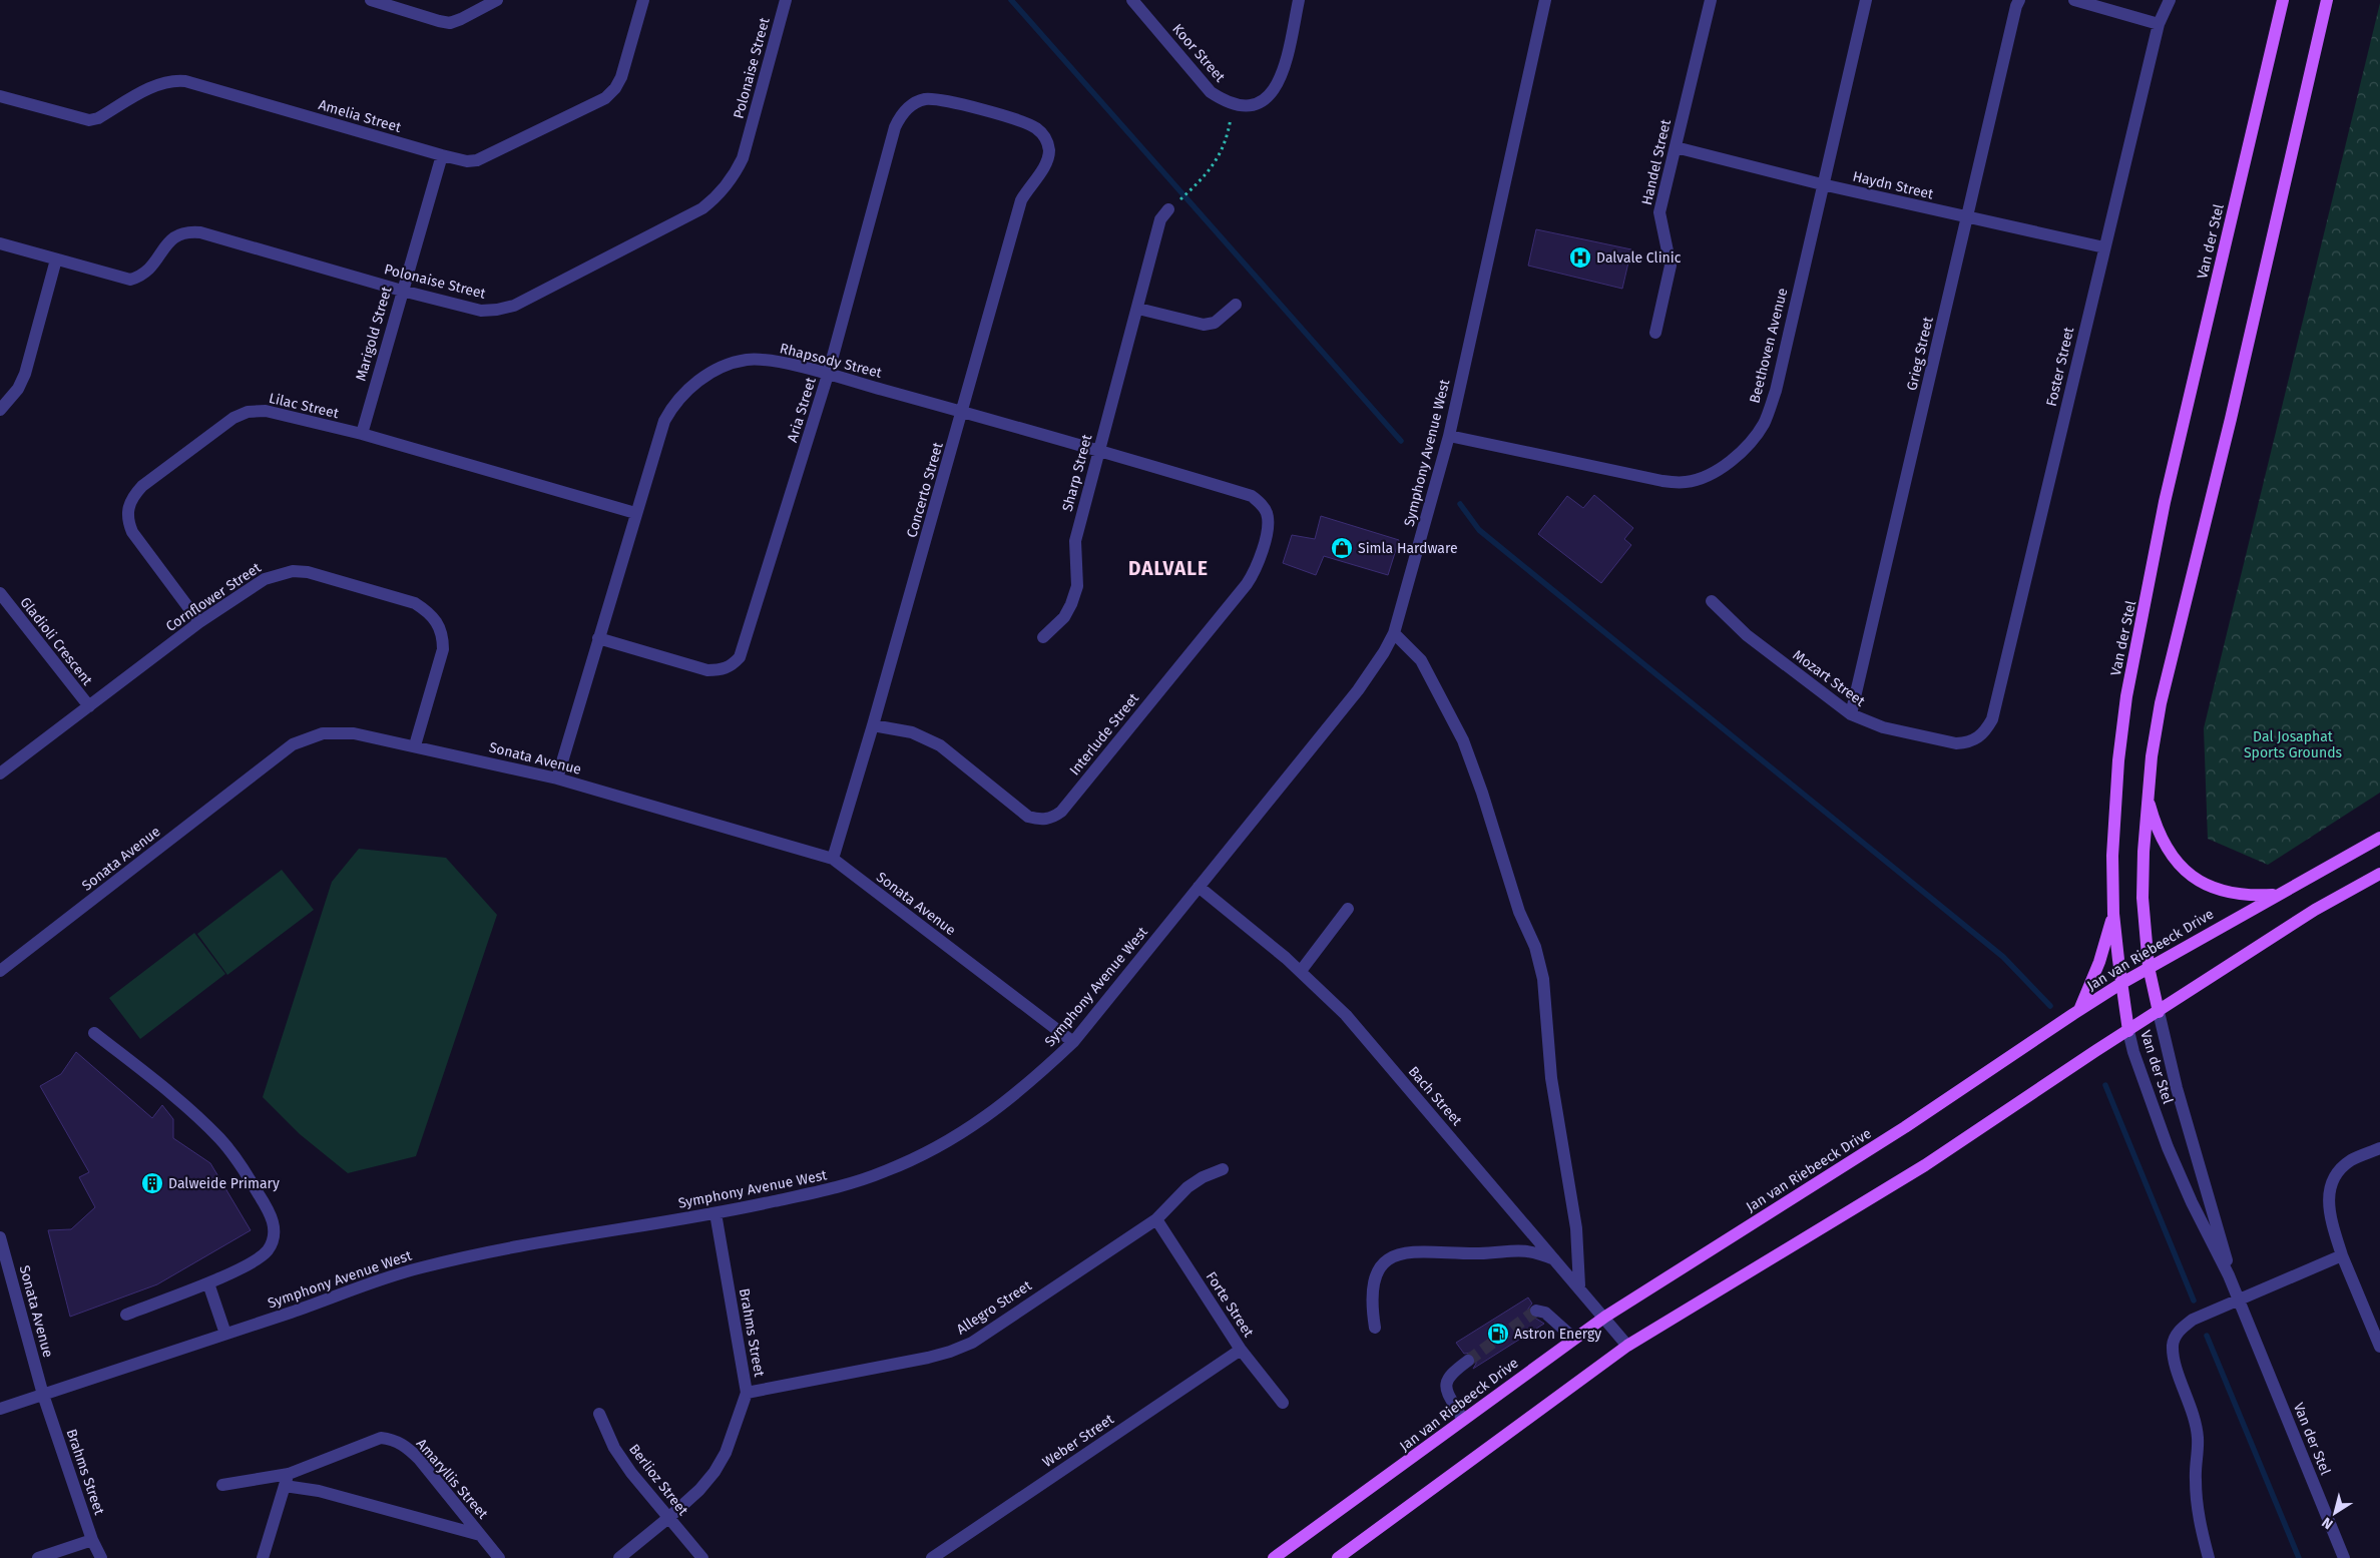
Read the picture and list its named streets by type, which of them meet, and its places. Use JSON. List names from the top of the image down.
{
  "streets": {
    "main road": ["Van der Stel", "Jan van Riebeeck Drive"],
    "street": [
      "Koor Street",
      "Polonaise Street",
      "Amelia Street",
      "Handel Street",
      "Haydn Street",
      "Marigold Street",
      "Beethoven Avenue",
      "Grieg Street",
      "Rhapsody Street",
      "Foster Street",
      "Lilac Street",
      "Aria Street",
      "Symphony Avenue West",
      "Sharp Street",
      "Concerto Street",
      "Cornflower Street",
      "Gladioli Crescent",
      "Mozart Street",
      "Interlude Street",
      "Sonata Avenue",
      "Bach Street",
      "Forte Street",
      "Allegro Street",
      "Brahms Street",
      "Weber Street",
      "Amaryllis Street",
      "Berlioz Street"
    ]
  },
  "crossings": [
    ["Polonaise Street", "Marigold Street"],
    ["Amelia Street", "Marigold Street"],
    ["Handel Street", "Haydn Street"],
    ["Haydn Street", "Beethoven Avenue"],
    ["Haydn Street", "Grieg Street"],
    ["Haydn Street", "Foster Street"],
    ["Van der Stel", "Jan van Riebeeck Drive"],
    ["Marigold Street", "Lilac Street"],
    ["Beethoven Avenue", "Symphony Avenue West"],
    ["Grieg Street", "Mozart Street"],
    ["Rhapsody Street", "Lilac Street"],
    ["Rhapsody Street", "Aria Street"],
    ["Rhapsody Street", "Sharp Street"],
    ["Rhapsody Street", "Concerto Street"],
    ["Rhapsody Street", "Interlude Street"],
    ["Rhapsody Street", "Sonata Avenue"],
    ["Foster Street", "Mozart Street"],
    ["Lilac Street", "Cornflower Street"],
    ["Aria Street", "Concerto Street"],
    ["Symphony Avenue West", "Sonata Avenue"],
    ["Symphony Avenue West", "Bach Street"],
    ["Symphony Avenue West", "Brahms Street"],
    ["Concerto Street", "Interlude Street"],
    ["Concerto Street", "Sonata Avenue"],
    ["Cornflower Street", "Gladioli Crescent"],
    ["Cornflower Street", "Sonata Avenue"],
    ["Sonata Avenue", "Brahms Street"],
    ["Jan van Riebeeck Drive", "Bach Street"],
    ["Forte Street", "Allegro Street"],
    ["Forte Street", "Weber Street"],
    ["Allegro Street", "Brahms Street"],
    ["Brahms Street", "Berlioz Street"]
  ],
  "districts": ["DALVALE"],
  "parks": ["Dal Josaphat Sports Grounds"],
  "places": {
    "hospital": ["Dalvale Clinic"],
    "shop": ["Simla Hardware"],
    "building": ["Dalweide Primary"],
    "fuel station": ["Astron Energy"]
  },
  "north": "bottom left"
}
